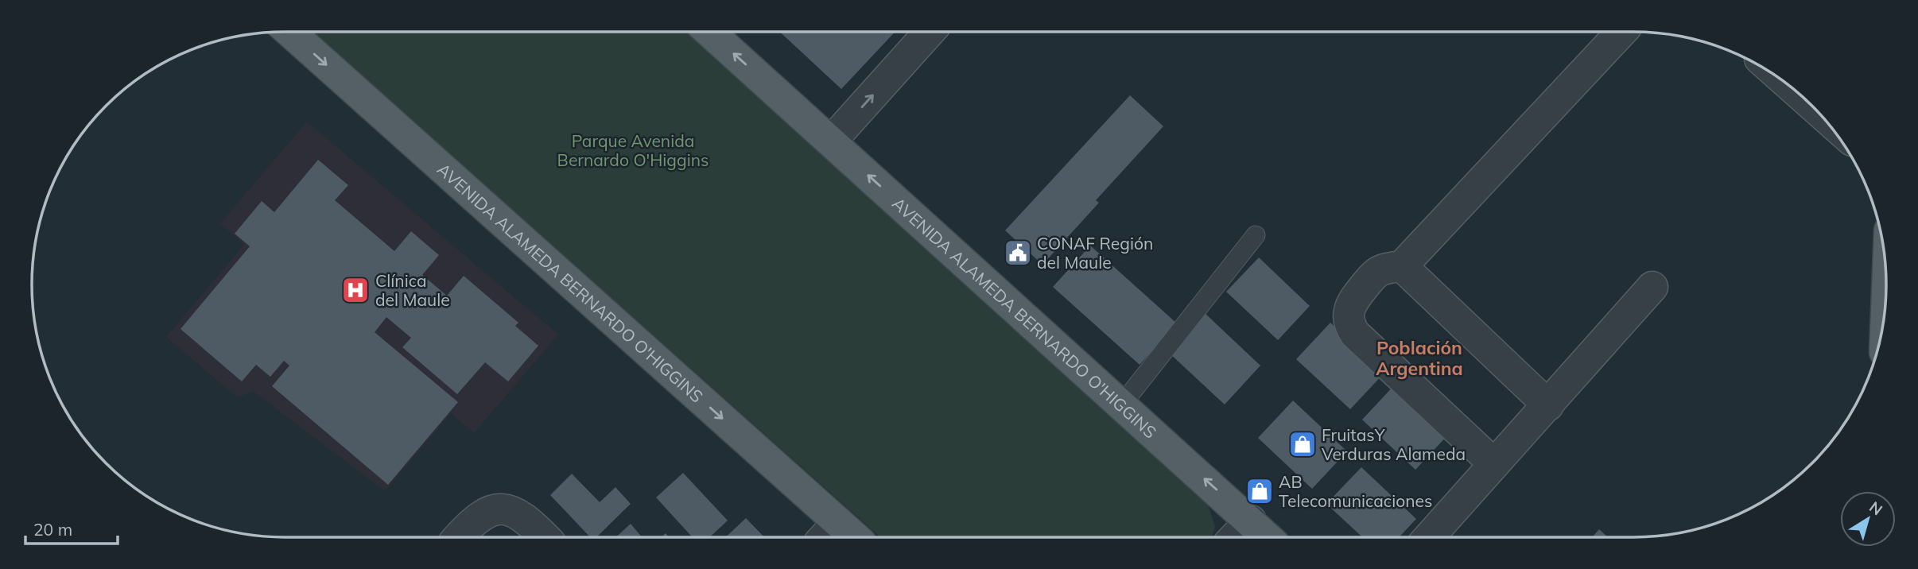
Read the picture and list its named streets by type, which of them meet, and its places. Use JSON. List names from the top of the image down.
{
  "streets": {
    "main road": ["AVENIDA ALAMEDA BERNARDO O'HIGGINS"]
  },
  "districts": ["Población Argentina"],
  "parks": ["Parque Avenida Bernardo O'Higgins"],
  "places": {
    "public building": ["CONAF Región del Maule"],
    "hospital": ["Clínica del Maule"],
    "shop": ["FruitasY Verduras Alameda", "AB Telecomunicaciones"]
  },
  "scale_bar": "20 m",
  "north": "top right"
}
